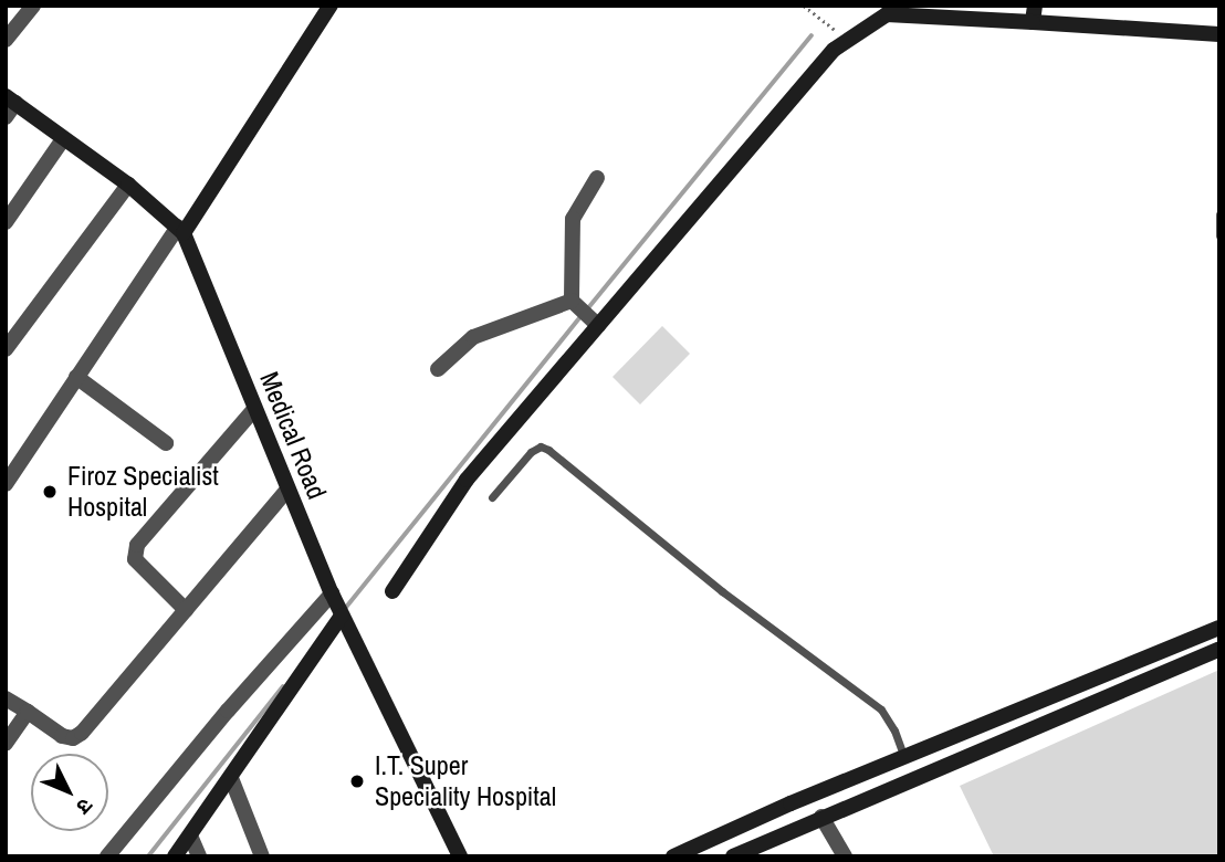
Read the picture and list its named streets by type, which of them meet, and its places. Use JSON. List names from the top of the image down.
{
  "streets": {
    "street": ["Medical Road"]
  },
  "places": ["Firoz Specialist Hospital", "I.T. Super Speciality Hospital"],
  "north": "bottom right"
}
